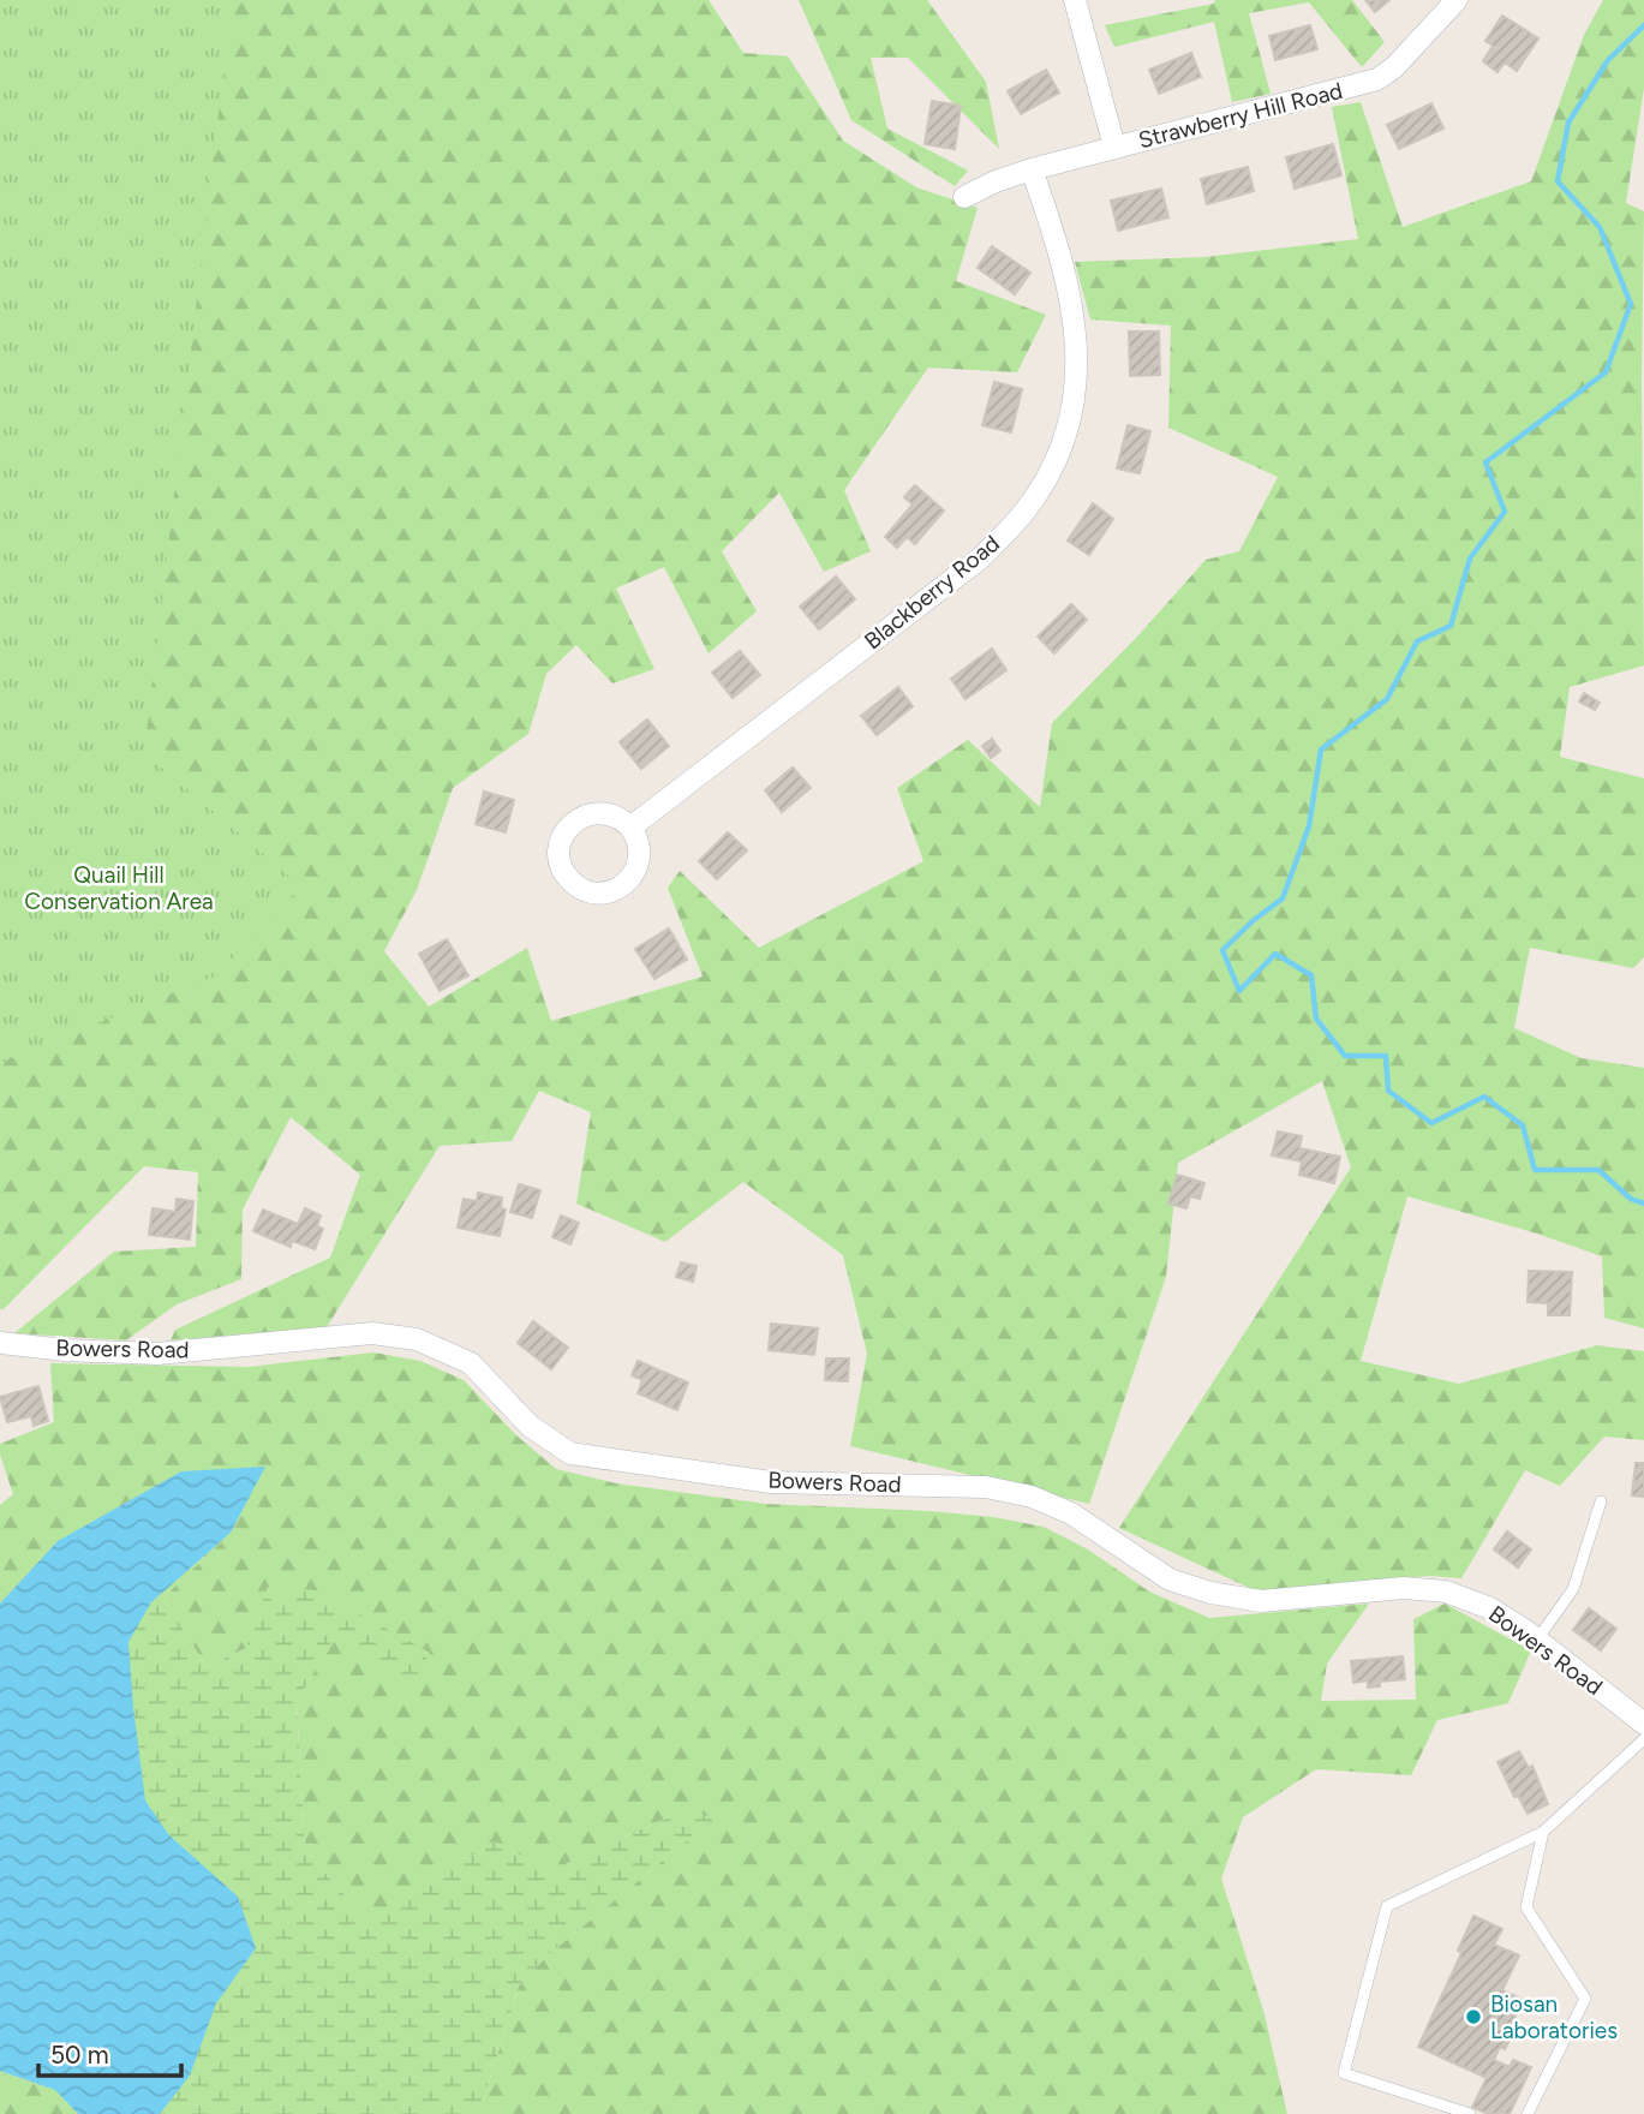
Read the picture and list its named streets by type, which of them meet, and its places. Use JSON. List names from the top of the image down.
{
  "streets": {
    "street": ["Strawberry Hill Road", "Blackberry Road", "Bowers Road"]
  },
  "crossings": [
    ["Strawberry Hill Road", "Blackberry Road"]
  ],
  "parks": ["Quail Hill Conservation Area"],
  "places": ["Biosan Laboratories"],
  "scale_bar": "50 m"
}
